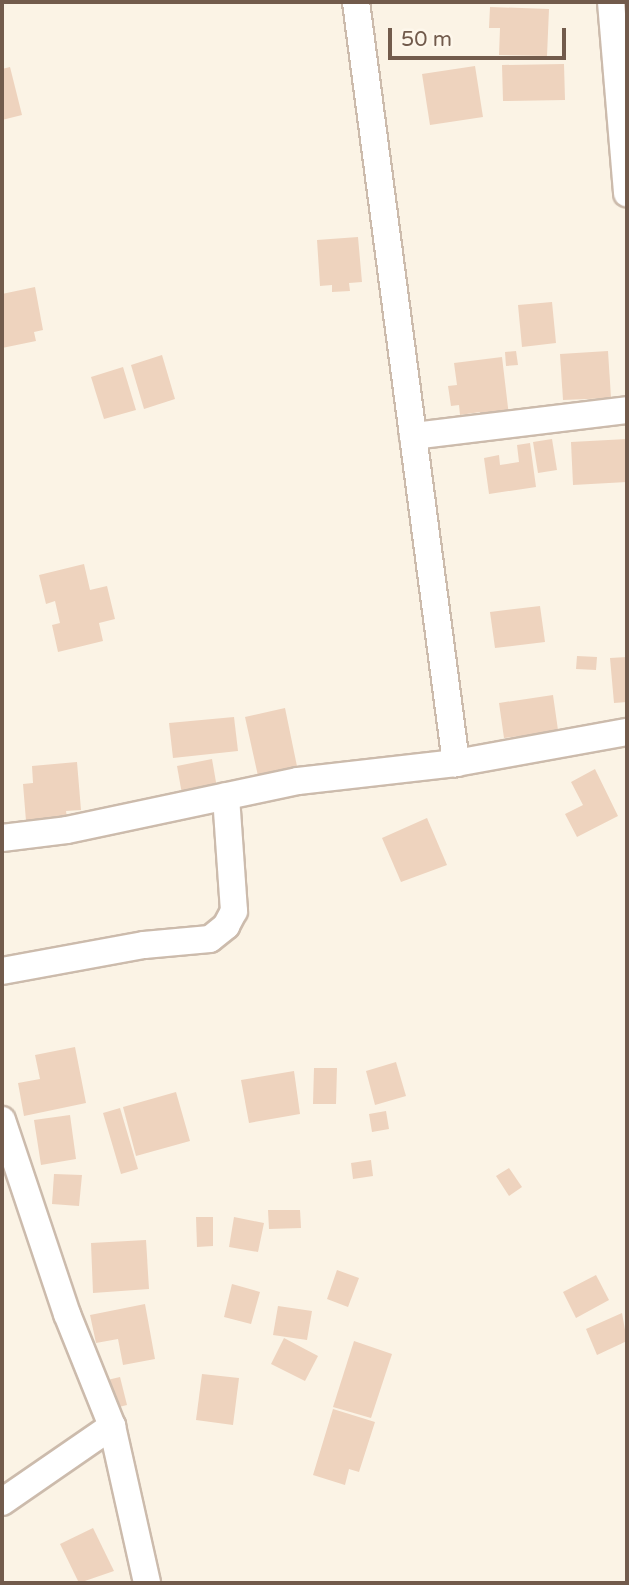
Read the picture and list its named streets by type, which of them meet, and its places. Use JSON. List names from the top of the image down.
{
  "scale_bar": "50 m"
}
